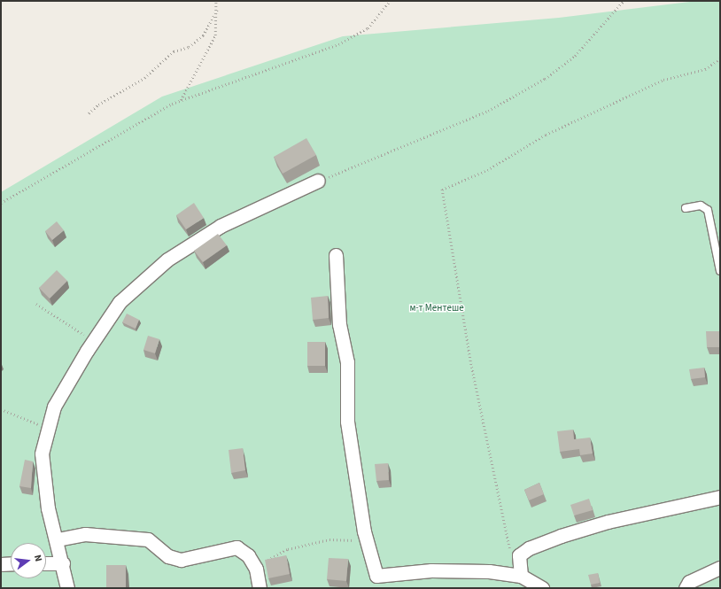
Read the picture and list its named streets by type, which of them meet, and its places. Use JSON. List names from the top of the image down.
{
  "parks": ["м-т Ментeше"],
  "north": "right"
}
